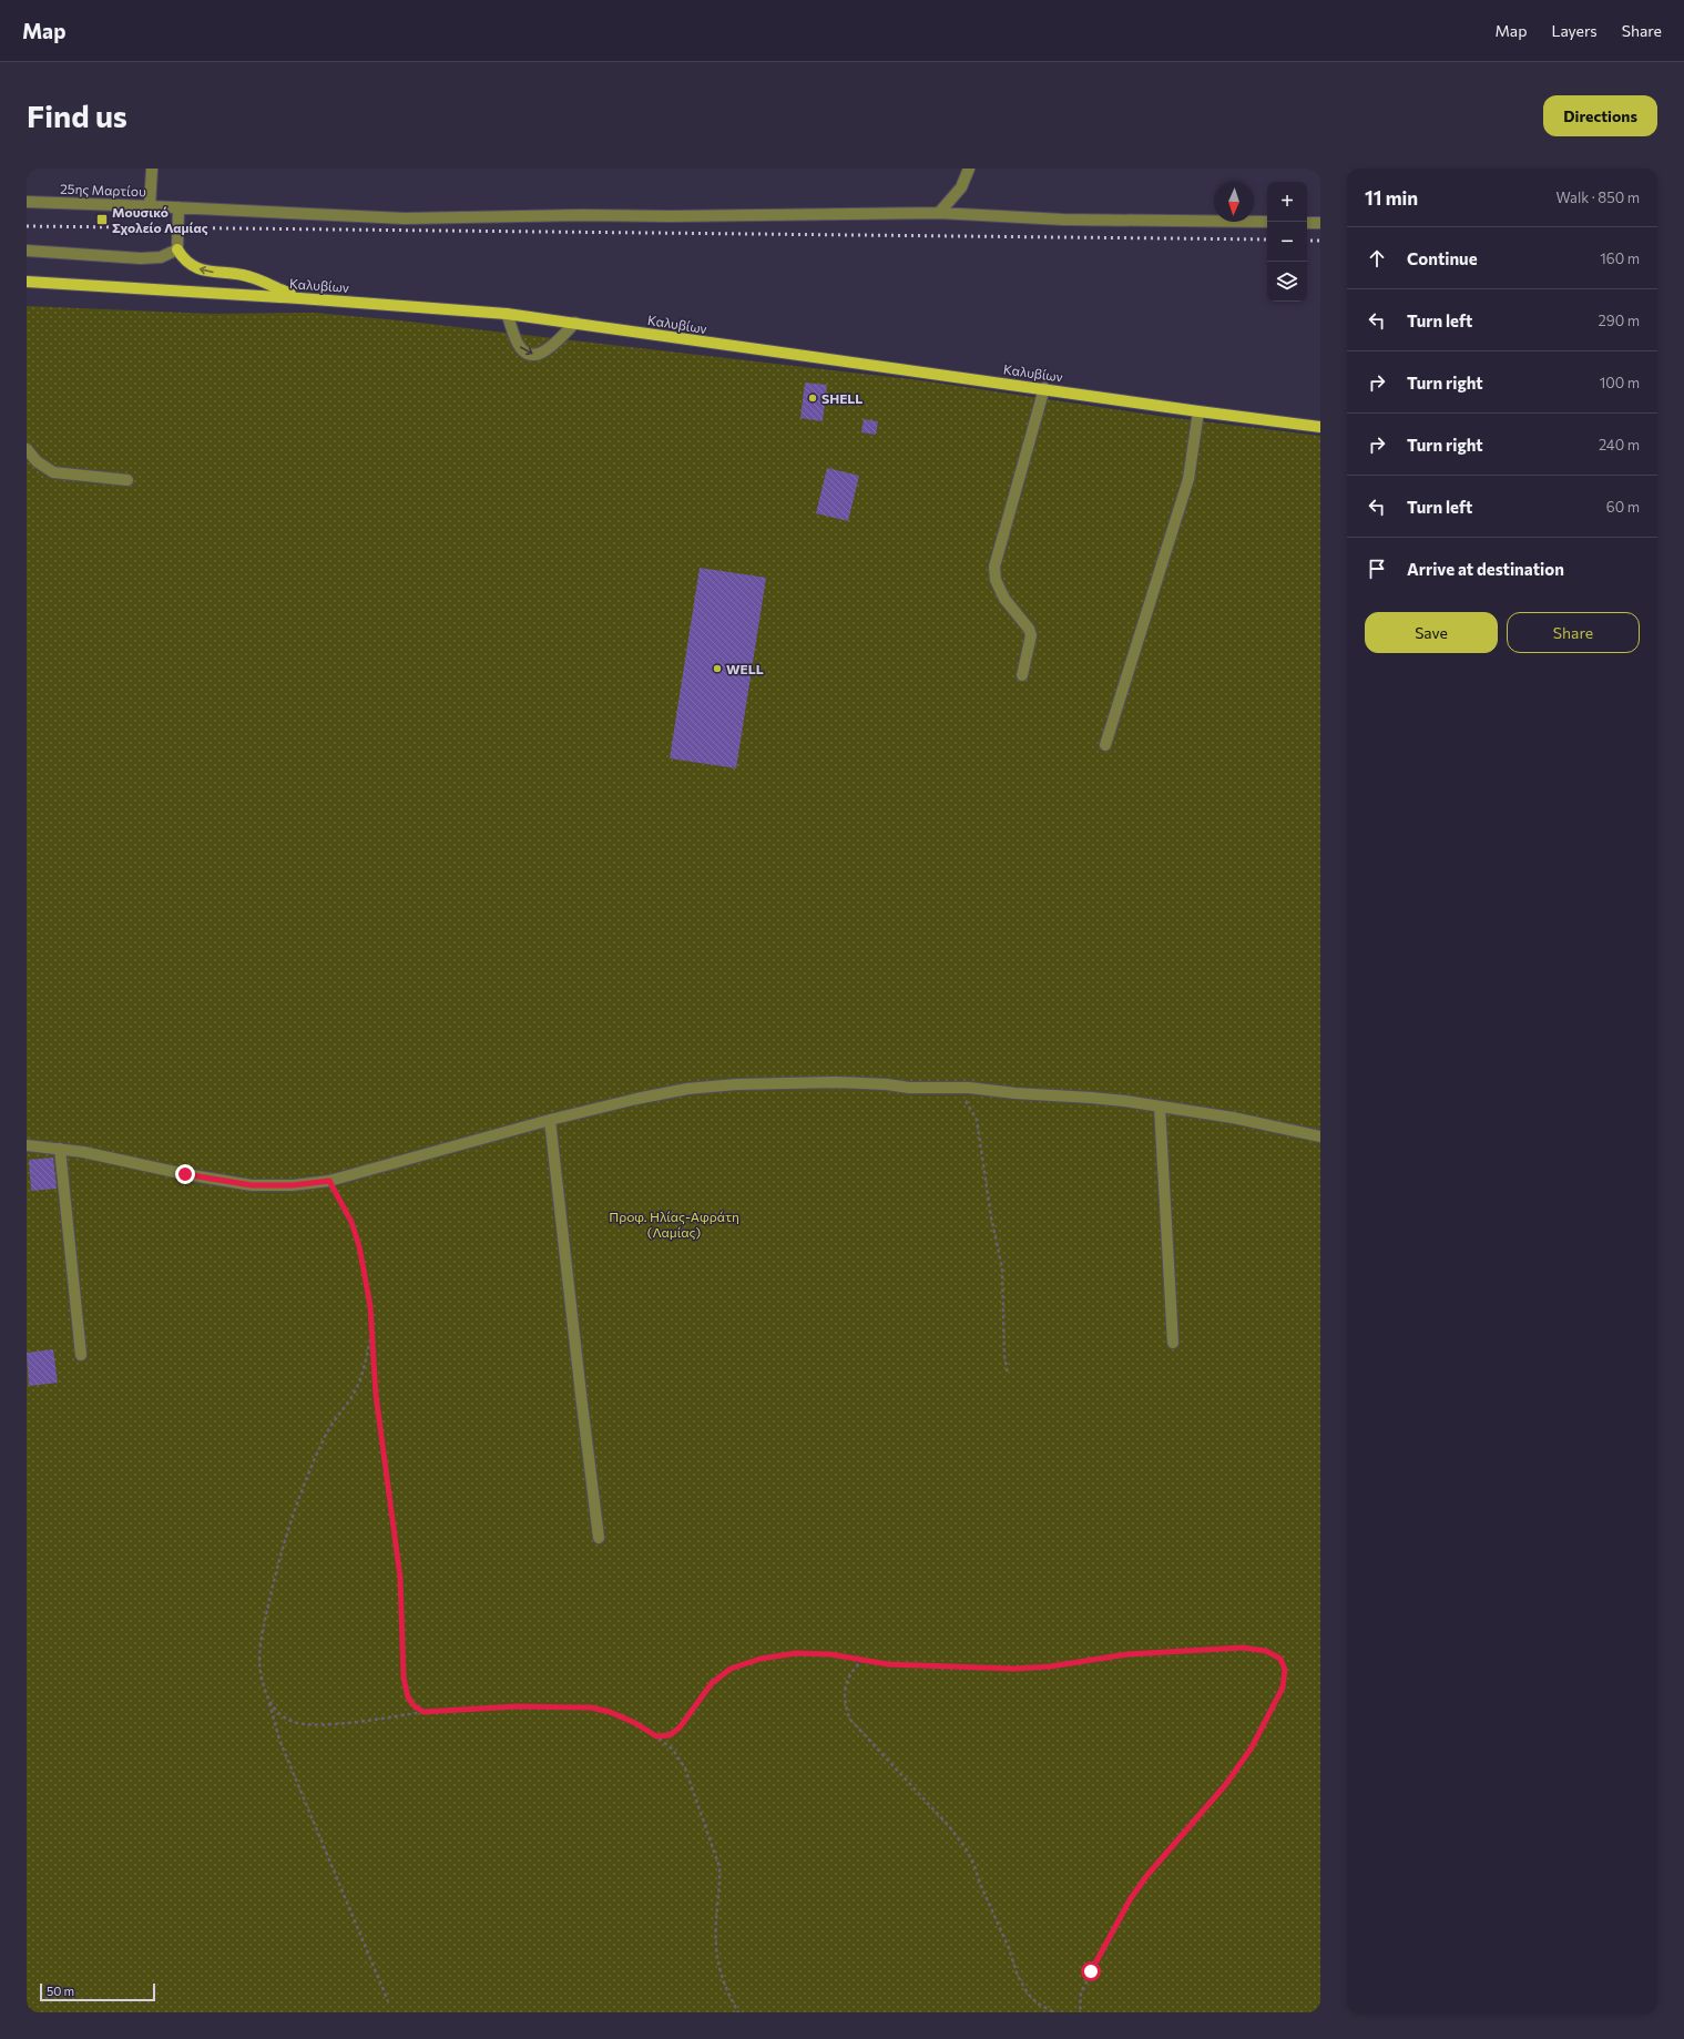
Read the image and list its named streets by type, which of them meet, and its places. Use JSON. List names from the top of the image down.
{
  "streets": {
    "main road": ["Καλυβίων"],
    "street": ["25ης Μαρτίου"]
  },
  "parks": ["Προφ. Ηλίας-Αφράτη (Λαμίας)"],
  "places": {
    "transit": ["Μουσικό Σχολείο Λαμίας"],
    "other": ["SHELL", "WELL"]
  },
  "scale_bar": "50 m",
  "north": "bottom",
  "page": {
    "header": "Map",
    "nav": ["Map", "Layers", "Share"],
    "buttons": [
      "Directions",
      ["Save", "Share"]
    ],
    "title": "Find us",
    "heading": ["11 min", "Walk · 850 m"],
    "map_buttons": ["+", "−"],
    "list": [
      ["Continue", "160 m"],
      ["Turn left", "290 m"],
      ["Turn right", "100 m"],
      ["Turn right", "240 m"],
      ["Turn left", "60 m"],
      "Arrive at destination"
    ],
    "scale": "50 m"
  }
}
